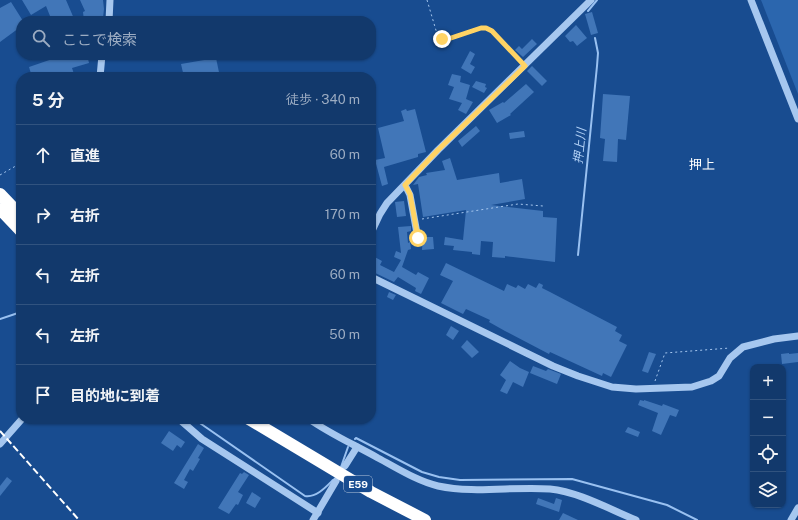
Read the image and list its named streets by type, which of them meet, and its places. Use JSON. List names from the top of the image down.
{
  "streets": {
    "highway": ["E59"]
  },
  "districts": ["押上"],
  "water": ["押上川"],
  "page": {
    "search": "ここで検索",
    "heading": ["5 分", "徒歩 · 340 m"],
    "list": [
      ["直進", "60 m"],
      ["右折", "170 m"],
      ["左折", "60 m"],
      ["左折", "50 m"],
      "目的地に到着"
    ],
    "map_buttons": ["+", "−"]
  }
}
